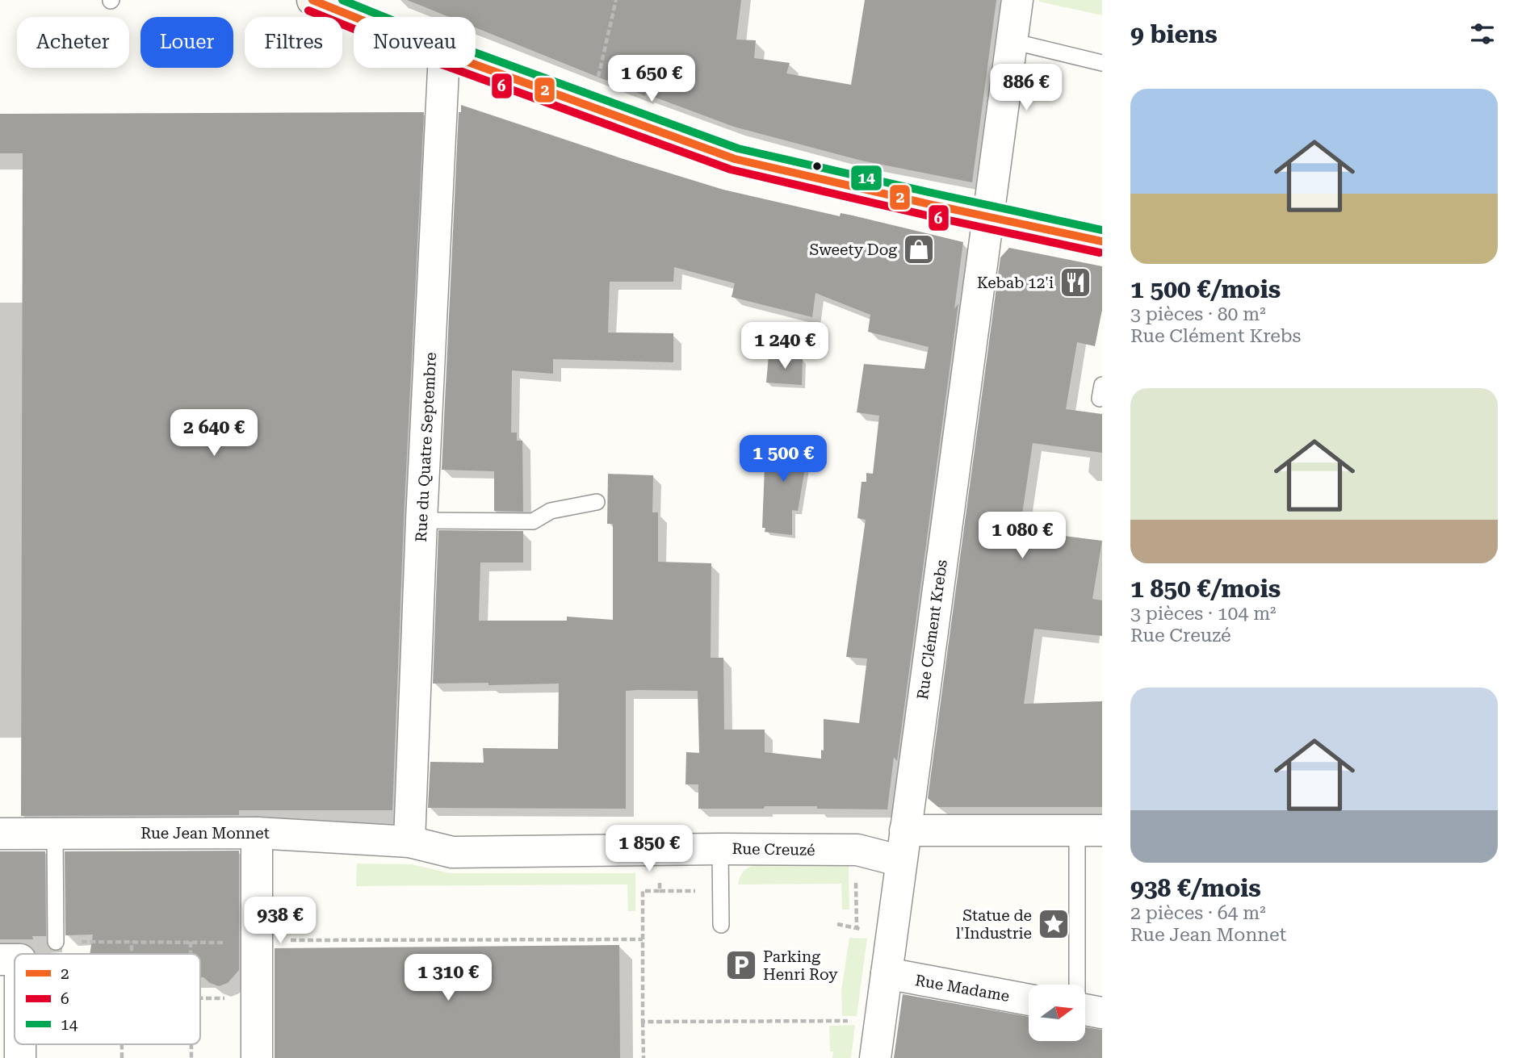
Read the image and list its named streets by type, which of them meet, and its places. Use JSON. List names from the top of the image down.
{
  "streets": {
    "street": [
      "Rue du Quatre Septembre",
      "Rue Clément Krebs",
      "Rue Jean Monnet",
      "Rue Creuzé",
      "Rue Madame"
    ]
  },
  "crossings": [
    ["Rue du Quatre Septembre", "Rue Jean Monnet"],
    ["Rue du Quatre Septembre", "Rue Creuzé"],
    ["Rue Clément Krebs", "Rue Creuzé"],
    ["Rue Clément Krebs", "Rue Madame"],
    ["Rue Jean Monnet", "Rue Creuzé"]
  ],
  "places": {
    "shop": ["Sweety Dog"],
    "restaurant": ["Kebab 12'i"],
    "place": ["Statue de l'Industrie"],
    "parking": ["Parking Henri Roy"]
  },
  "lines": ["transit line 2", "transit line 14", "transit line 6"],
  "legend": ["2", "6", "14"],
  "north": "right",
  "page": {
    "heading": "9 biens",
    "chip": [
      "Acheter",
      "Louer",
      "Filtres",
      "Nouveau"
    ],
    "price": [
      "1 650 €",
      "886 €",
      "1 240 €",
      "2 640 €",
      "1 500 €",
      "1 080 €",
      "1 850 €",
      "938 €",
      "1 310 €"
    ],
    "list": [
      {
        "name": "1 500 €/mois",
        "note": "3 pièces · 80 m² · Rue Clément Krebs"
      },
      {
        "name": "1 850 €/mois",
        "note": "3 pièces · 104 m² · Rue Creuzé"
      },
      {
        "name": "938 €/mois",
        "note": "2 pièces · 64 m² · Rue Jean Monnet"
      }
    ]
  }
}
